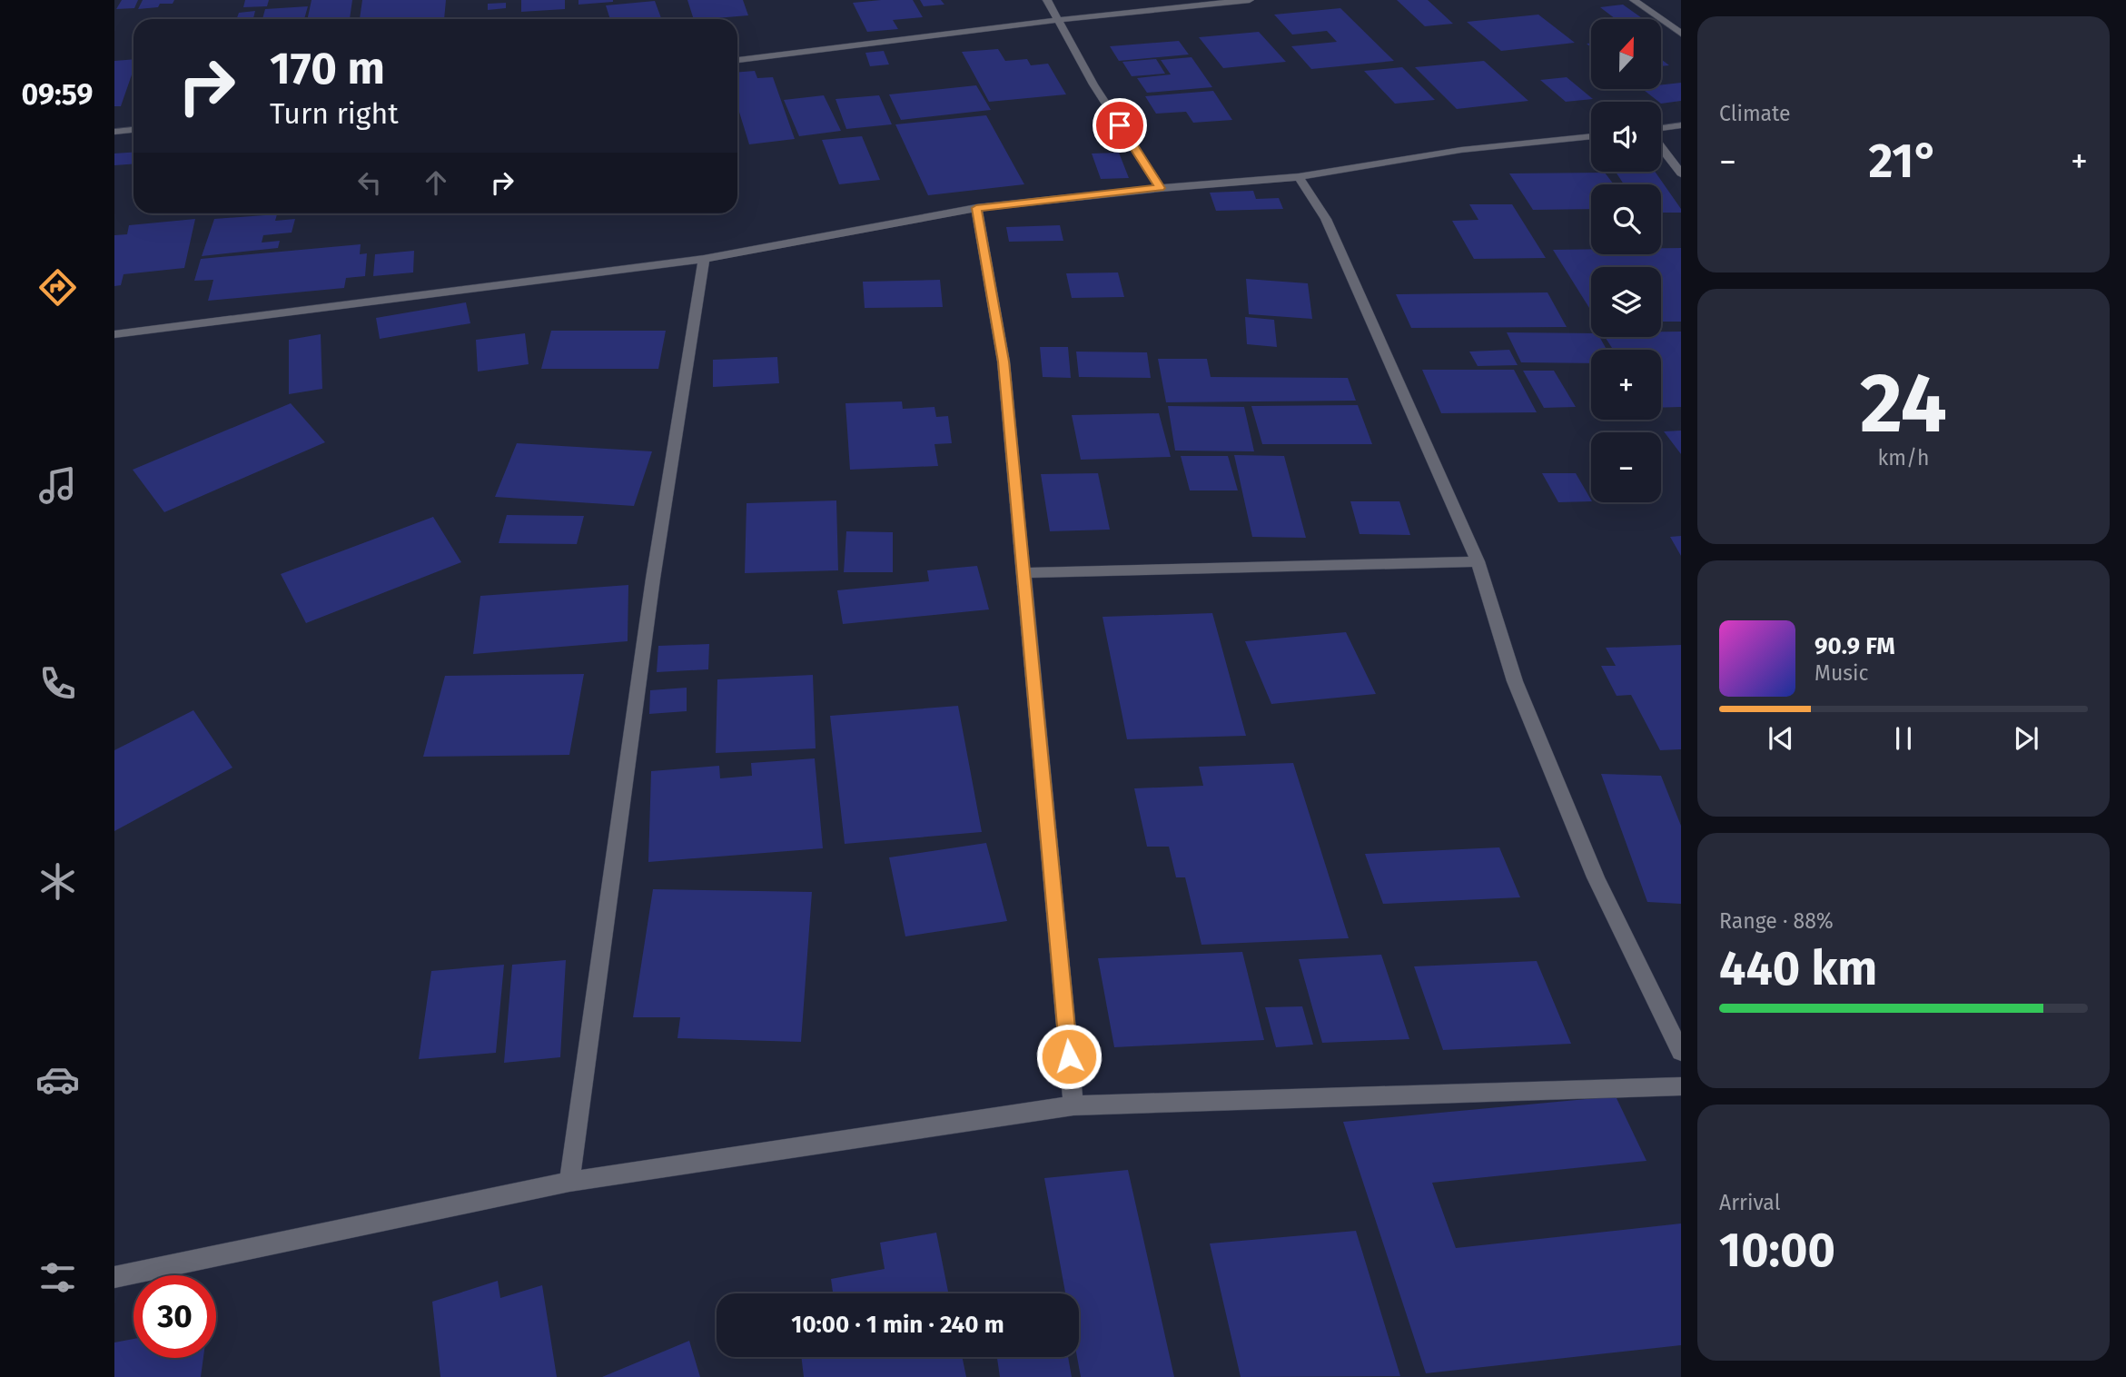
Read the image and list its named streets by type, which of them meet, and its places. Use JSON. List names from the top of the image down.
{
  "north": "top",
  "page": {
    "tabs": "09:59",
    "tile": [
      "Climate",
      ["24", "km/h"],
      ["Range · 88%", "440 km"],
      ["Arrival", "10:00"]
    ],
    "map_buttons": ["+", "−"],
    "turn": ["170 m", "Turn right"],
    "heat": ["−", "21°", "+"],
    "song": ["90.9 FM", "Music"],
    "limit": "30",
    "trip": "10:00 · 1 min · 240 m"
  }
}
